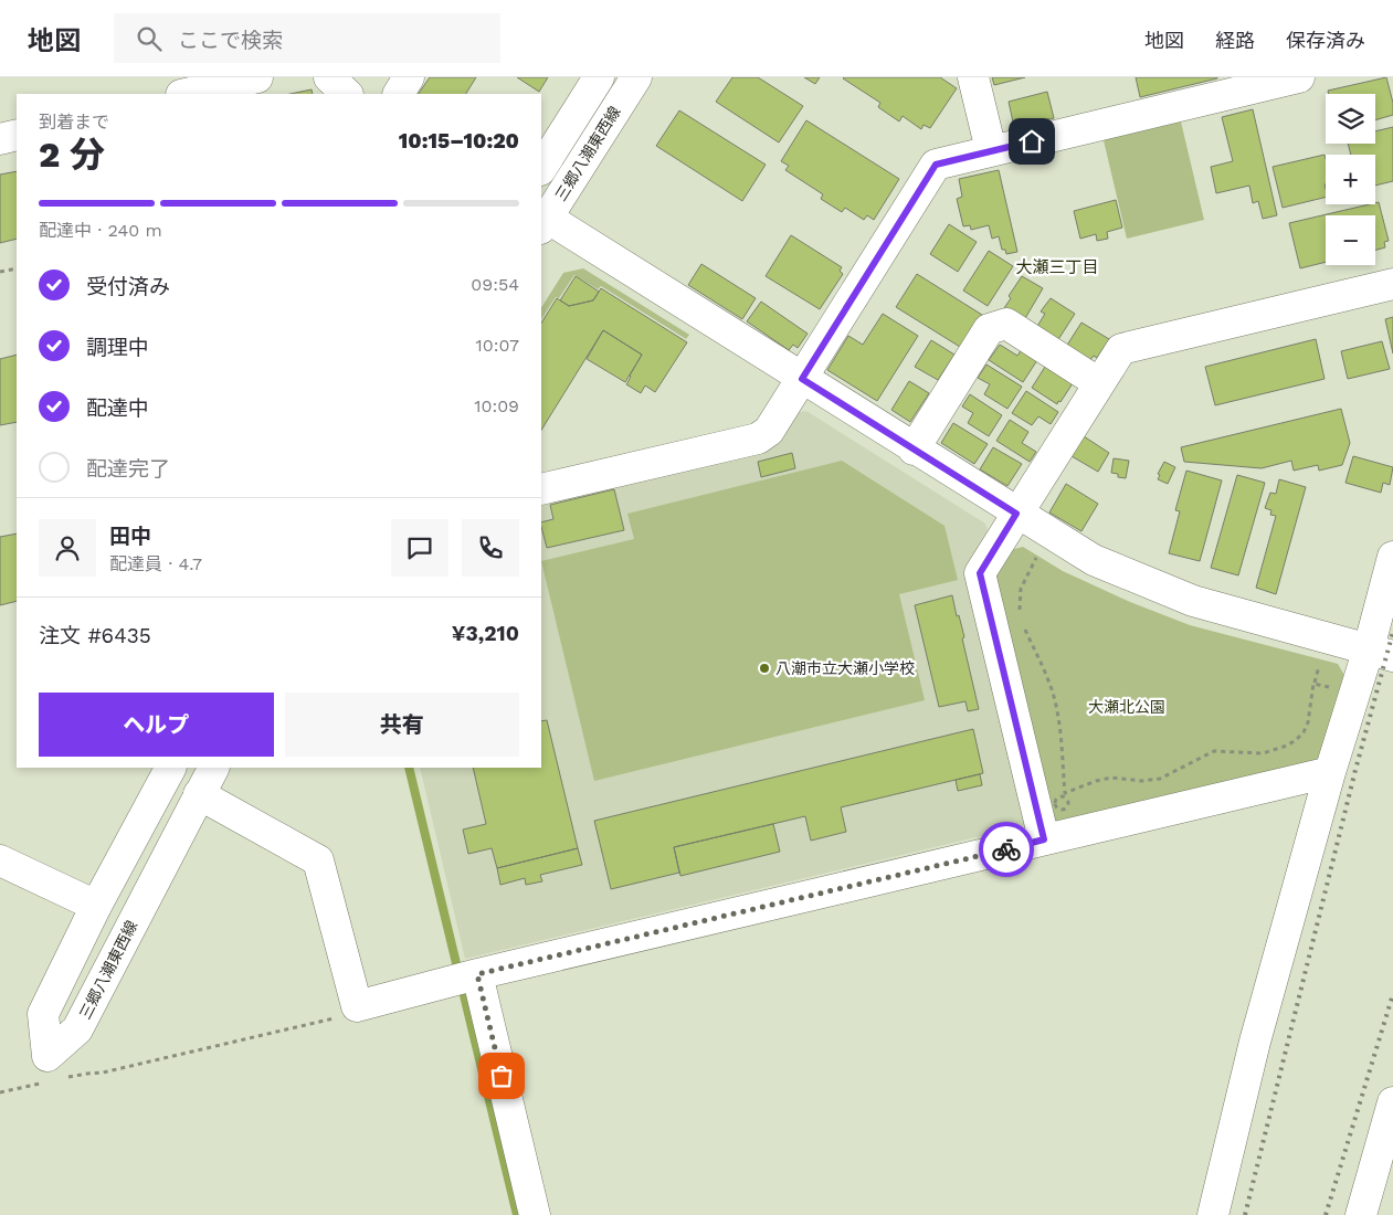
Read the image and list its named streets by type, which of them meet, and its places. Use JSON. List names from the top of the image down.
{
  "streets": {
    "street": ["三郷八潮東西線"]
  },
  "districts": ["大瀬三丁目"],
  "parks": ["大瀬北公園"],
  "places": ["八潮市立大瀬小学校"],
  "page": {
    "header": "地図",
    "search": "ここで検索",
    "nav": ["地図", "経路", "保存済み"],
    "map_buttons": ["+", "−"],
    "heading": ["2 分", "到着まで", "10:15–10:20"],
    "panel": [
      "田中",
      "配達員 · 4.7",
      "注文 #6435",
      "¥3,210"
    ],
    "bar": "配達中 · 240 m",
    "list": [
      ["受付済み", "09:54"],
      ["調理中", "10:07"],
      ["配達中", "10:09"],
      "配達完了"
    ],
    "buttons": ["ヘルプ", "共有"]
  }
}
